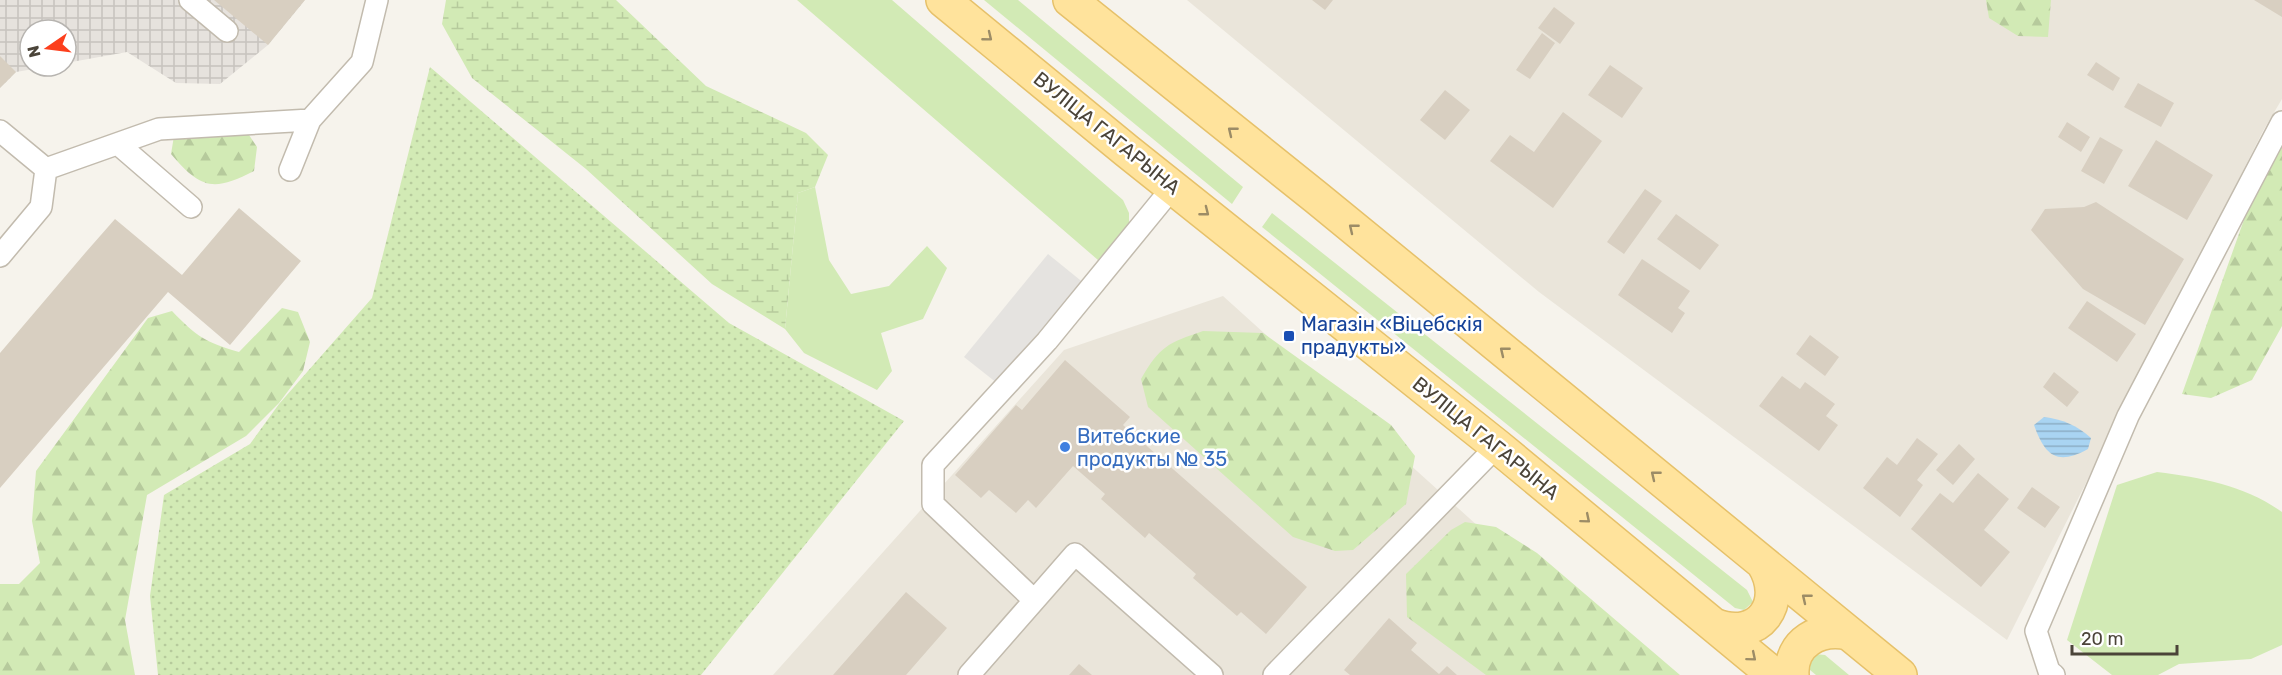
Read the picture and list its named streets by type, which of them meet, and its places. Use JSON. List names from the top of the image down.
{
  "streets": {
    "main road": ["ВУЛІЦА ГАГАРЫНА"]
  },
  "places": {
    "transit": ["Магазін «Віцебскія прадукты»"],
    "other": ["Витебские продукты № 35"]
  },
  "scale_bar": "20 m",
  "north": "left"
}
